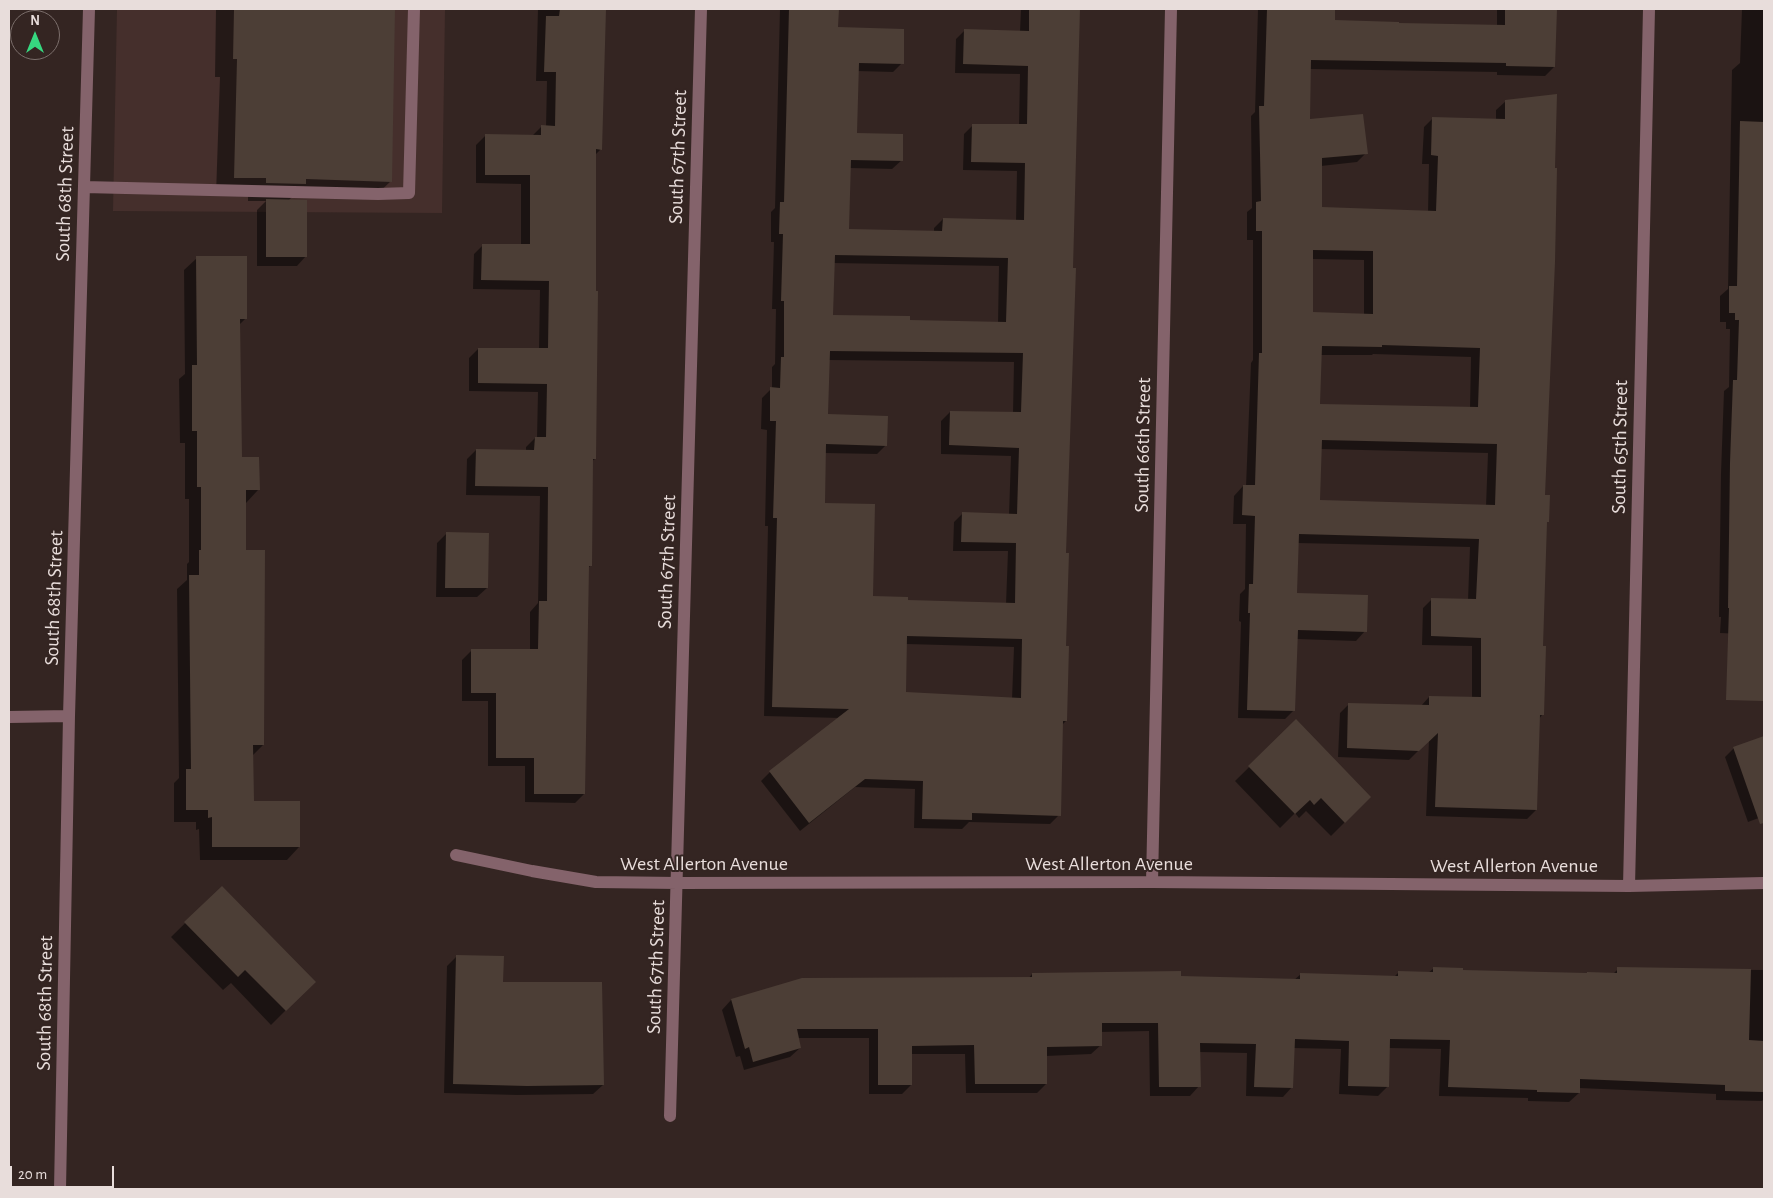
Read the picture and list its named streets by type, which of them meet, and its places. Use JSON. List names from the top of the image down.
{
  "streets": {
    "street": [
      "South 67th Street",
      "South 68th Street",
      "South 66th Street",
      "South 65th Street",
      "West Allerton Avenue"
    ]
  },
  "crossings": [
    ["South 67th Street", "West Allerton Avenue"],
    ["South 66th Street", "West Allerton Avenue"],
    ["South 65th Street", "West Allerton Avenue"]
  ],
  "scale_bar": "20 m",
  "north": "top"
}
